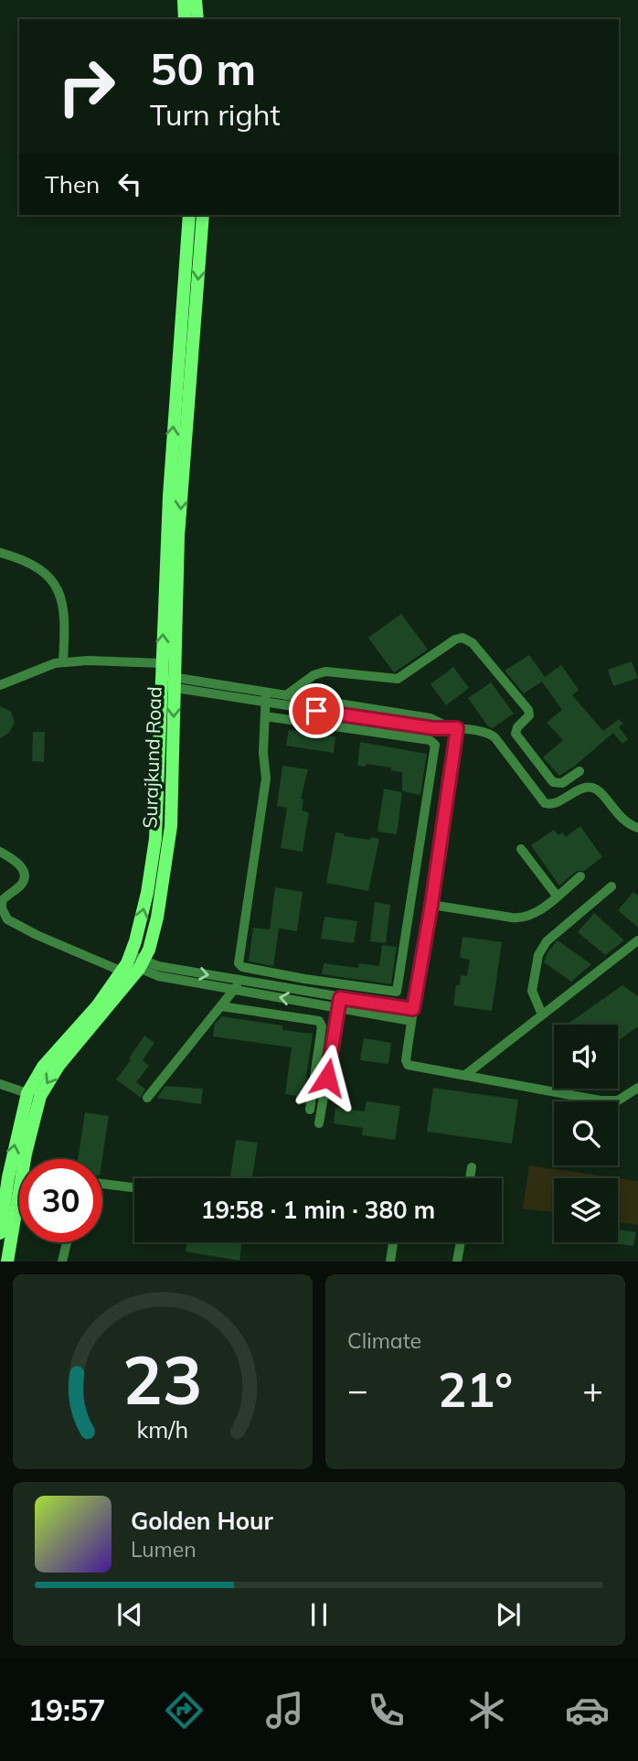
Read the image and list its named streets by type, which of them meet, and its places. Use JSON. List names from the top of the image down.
{
  "streets": {
    "main road": ["Surajkund Road"]
  },
  "page": {
    "turn": ["50 m", "Turn right"],
    "then": "Then",
    "limit": "30",
    "trip": "19:58 · 1 min · 380 m",
    "tile": "Climate",
    "heat": ["−", "21°", "+"],
    "song": ["Golden Hour", "Lumen"],
    "tabs": "19:57",
    "gauge": ["23", "km/h"]
  }
}
